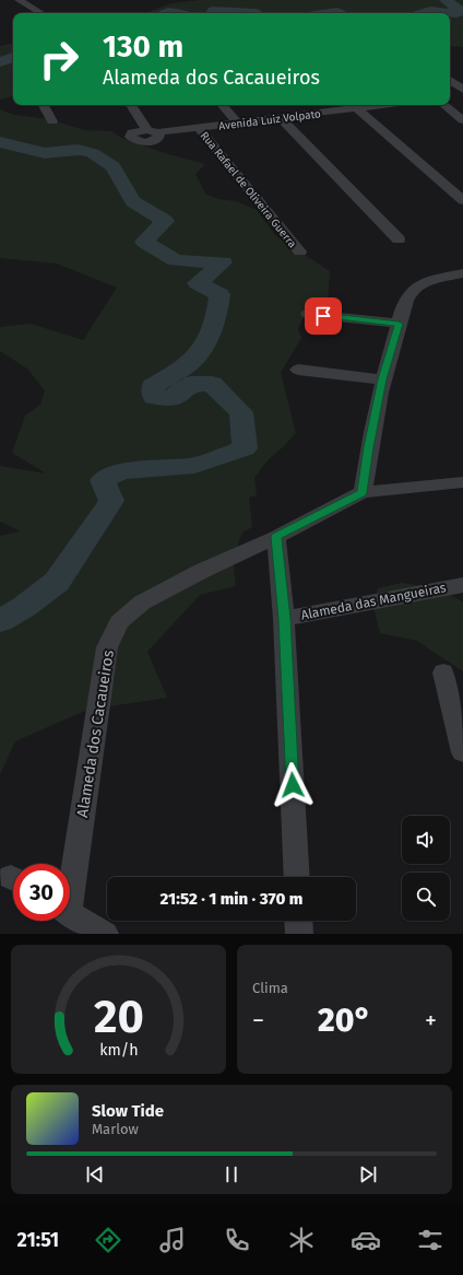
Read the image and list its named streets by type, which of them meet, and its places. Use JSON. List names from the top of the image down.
{
  "streets": {
    "street": [
      "Avenida Luiz Volpato",
      "Rua Rafael de Oliveira Guerra",
      "Alameda das Mangueiras",
      "Alameda dos Cacaueiros"
    ]
  },
  "crossings": [
    ["Avenida Luiz Volpato", "Rua Rafael de Oliveira Guerra"]
  ],
  "page": {
    "turn": ["130 m", "Alameda dos Cacaueiros"],
    "limit": "30",
    "trip": "21:52 · 1 min · 370 m",
    "tile": "Clima",
    "heat": ["−", "20°", "+"],
    "song": ["Slow Tide", "Marlow"],
    "tabs": "21:51",
    "gauge": ["20", "km/h"]
  }
}
